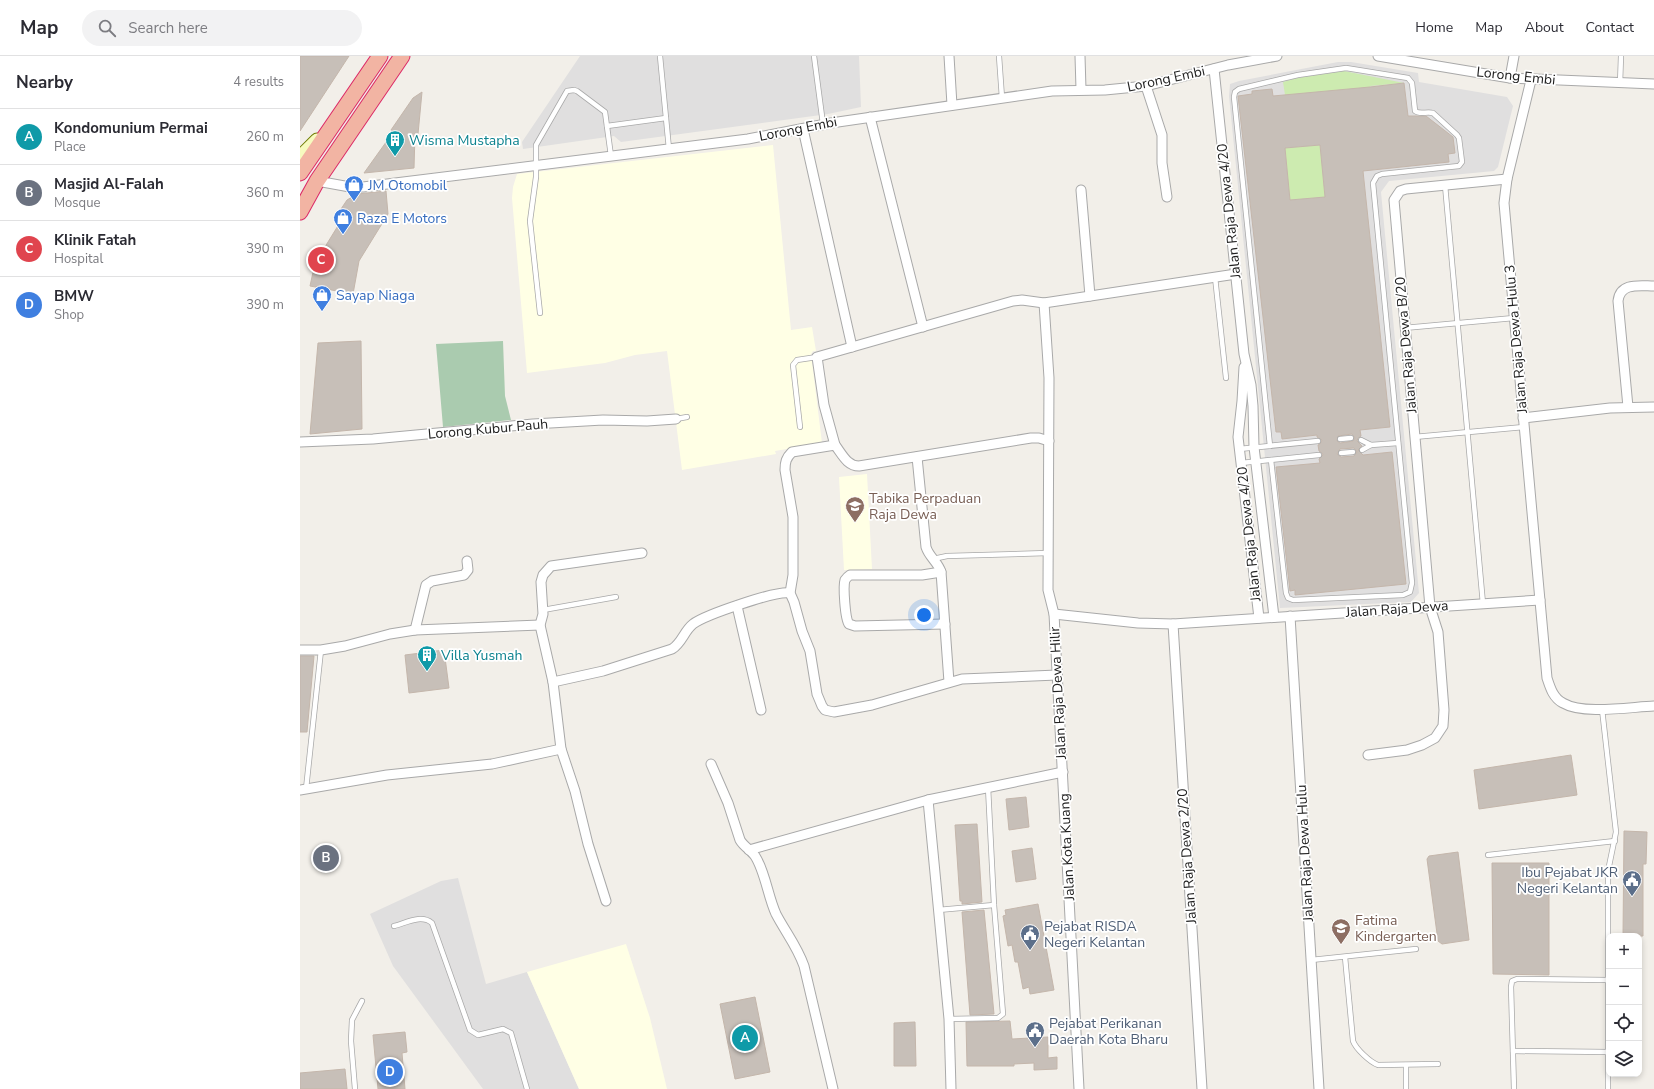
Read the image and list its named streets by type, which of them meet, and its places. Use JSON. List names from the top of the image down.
{
  "streets": {
    "street": [
      "Lorong Embi",
      "Jalan Raja Dewa 4/20",
      "Jalan Raja Dewa Hulu 3",
      "Jalan Raja Dewa B/20",
      "Lorong Kubur Pauh",
      "Jalan Raja Dewa",
      "Jalan Raja Dewa Hilir",
      "Jalan Kota Kuang",
      "Jalan Raja Dewa Hulu",
      "Jalan Raja Dewa 2/20"
    ]
  },
  "crossings": [
    ["Lorong Embi", "Jalan Raja Dewa 4/20"],
    ["Lorong Embi", "Jalan Raja Dewa Hulu 3"],
    ["Jalan Raja Dewa 4/20", "Jalan Raja Dewa"],
    ["Jalan Raja Dewa Hulu 3", "Jalan Raja Dewa B/20"],
    ["Jalan Raja Dewa Hulu 3", "Jalan Raja Dewa"],
    ["Jalan Raja Dewa B/20", "Jalan Raja Dewa"],
    ["Jalan Raja Dewa", "Jalan Raja Dewa Hilir"],
    ["Jalan Raja Dewa", "Jalan Raja Dewa Hulu"],
    ["Jalan Raja Dewa", "Jalan Raja Dewa 2/20"],
    ["Jalan Raja Dewa Hilir", "Jalan Kota Kuang"]
  ],
  "places": {
    "building": ["Wisma Mustapha", "Villa Yusmah"],
    "shop": ["JM Otomobil", "Raza E Motors", "Sayap Niaga"],
    "school or university": ["Tabika Perpaduan Raja Dewa", "Fatima Kindergarten"],
    "public building": ["Ibu Pejabat JKR Negeri Kelantan", "Pejabat RISDA Negeri Kelantan", "Pejabat Perikanan Daerah Kota Bharu"]
  },
  "page": {
    "header": "Map",
    "search": "Search here",
    "nav": [
      "Home",
      "Map",
      "About",
      "Contact"
    ],
    "heading": ["Nearby", "4 results"],
    "list": [
      {
        "mark": "A",
        "name": "Kondomunium Permai",
        "note": "Place",
        "value": "260 m"
      },
      {
        "mark": "B",
        "name": "Masjid Al-Falah",
        "note": "Mosque",
        "value": "360 m"
      },
      {
        "mark": "C",
        "name": "Klinik Fatah",
        "note": "Hospital",
        "value": "390 m"
      },
      {
        "mark": "D",
        "name": "BMW",
        "note": "Shop",
        "value": "390 m"
      }
    ],
    "pins": [
      "C",
      "B",
      "A",
      "D"
    ],
    "map_buttons": ["+", "−"]
  }
}
